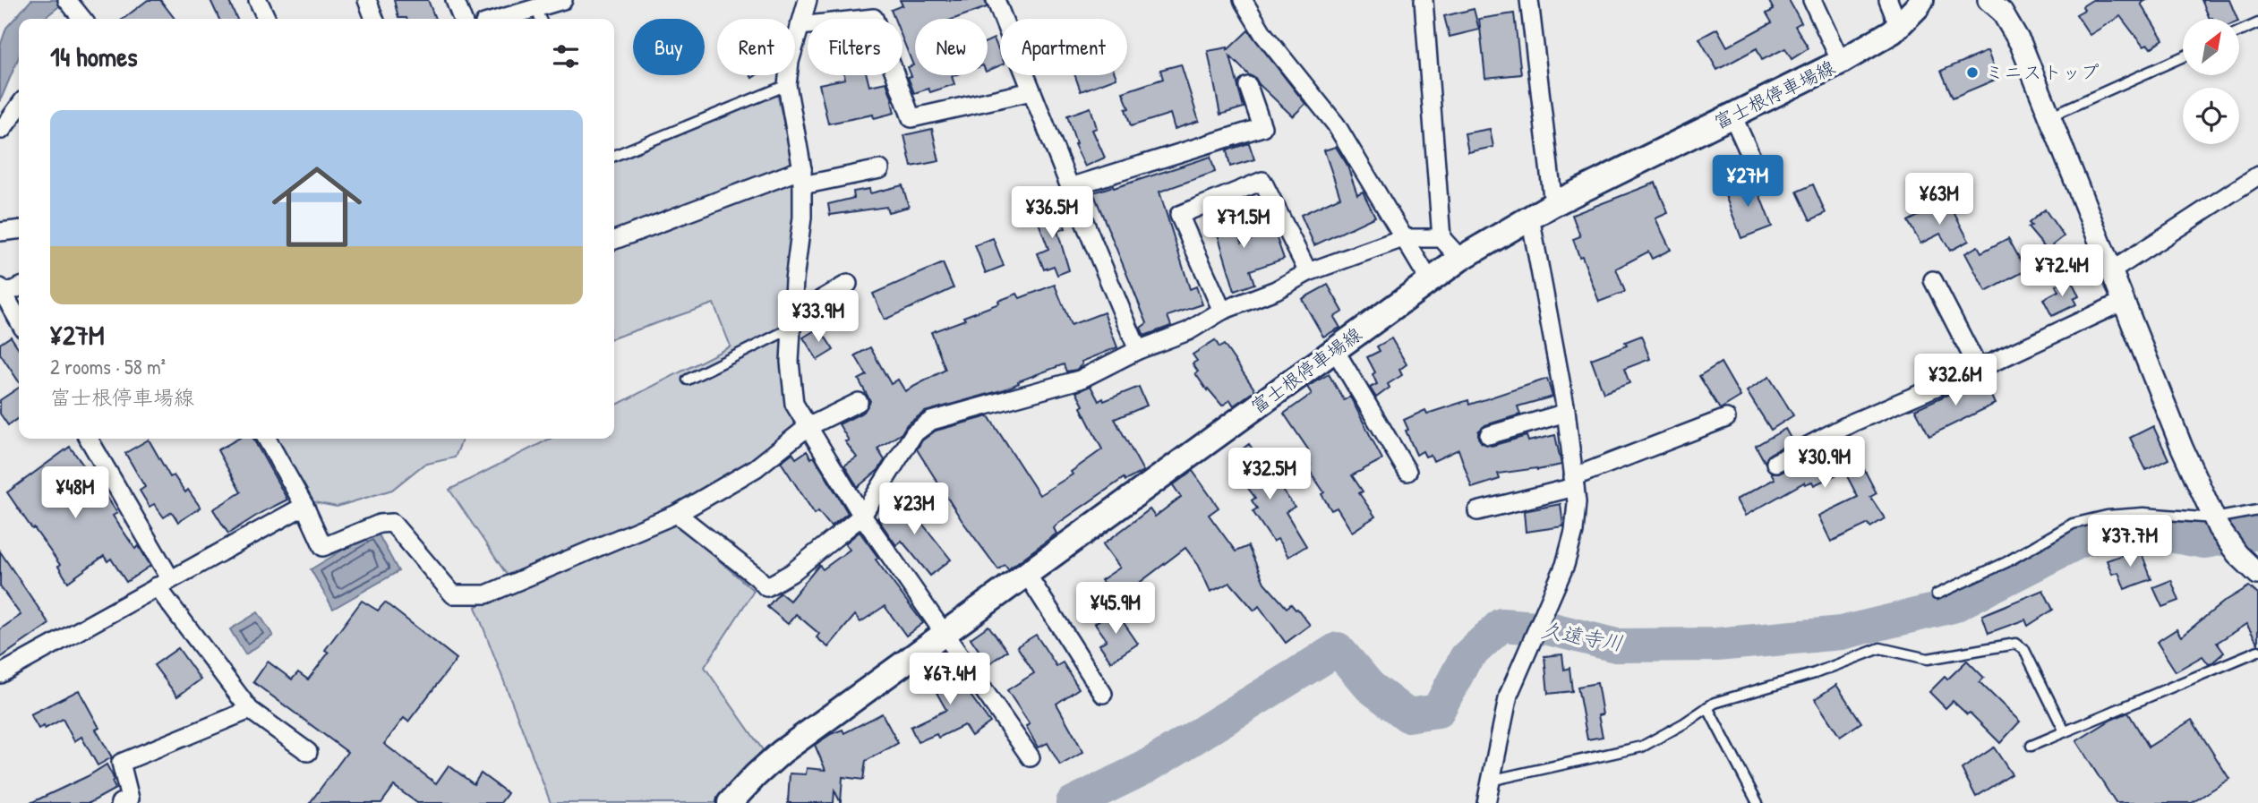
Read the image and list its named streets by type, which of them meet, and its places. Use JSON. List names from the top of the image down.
{
  "streets": {
    "main road": ["富士根停車場線"]
  },
  "water": ["久遠寺川"],
  "places": ["ミニストップ"],
  "north": "top right",
  "page": {
    "chip": [
      "Buy",
      "Rent",
      "Filters",
      "New",
      "Apartment"
    ],
    "heading": "14 homes",
    "list": [
      {
        "name": "¥27M",
        "note": "2 rooms · 58 m² · 富士根停車場線"
      }
    ],
    "price": [
      "¥27M",
      "¥63M",
      "¥36.5M",
      "¥71.5M",
      "¥72.4M",
      "¥33.9M",
      "¥32.6M",
      "¥30.9M",
      "¥32.5M",
      "¥48M",
      "¥23M",
      "¥37.7M",
      "¥45.9M",
      "¥67.4M"
    ]
  }
}
